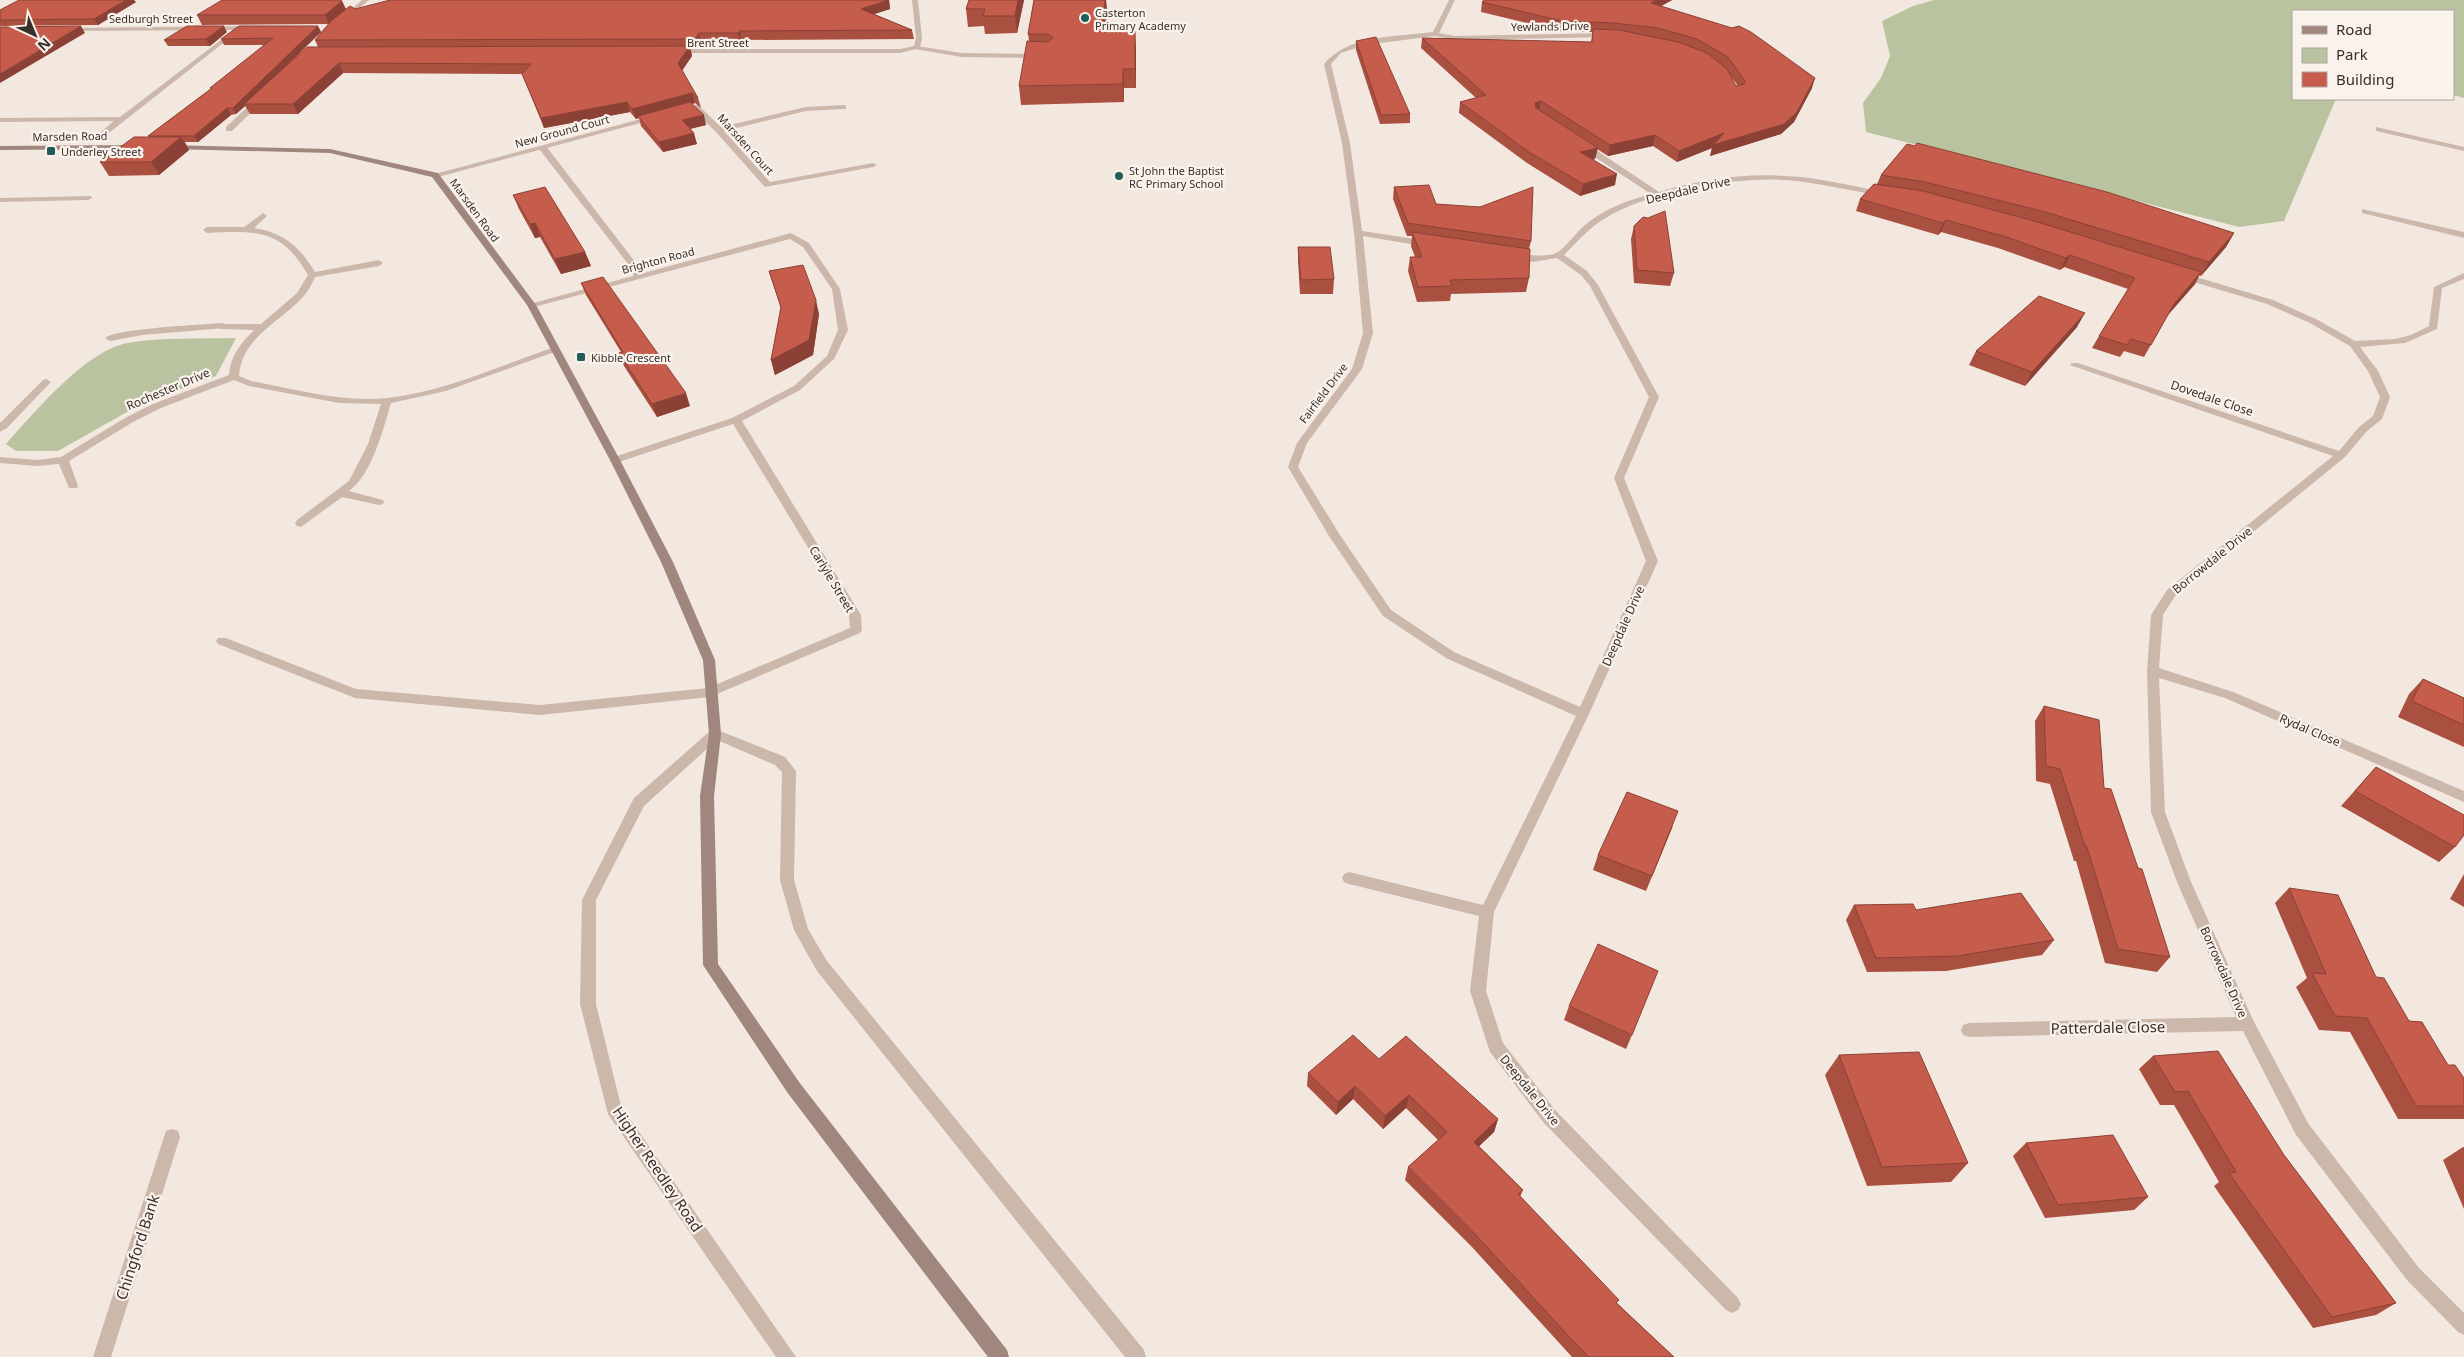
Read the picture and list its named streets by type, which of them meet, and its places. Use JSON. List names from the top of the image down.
{
  "streets": {
    "street": [
      "Sedburgh Street",
      "Yewlands Drive",
      "Brent Street",
      "New Ground Court",
      "Marsden Road",
      "Marsden Court",
      "Deepdale Drive",
      "Brighton Road",
      "Rochester Drive",
      "Fairfield Drive",
      "Dovedale Close",
      "Borrowdale Drive",
      "Carlyle Street",
      "Rydal Close",
      "Patterdale Close",
      "Higher Reedley Road",
      "Chingford Bank"
    ]
  },
  "crossings": [
    ["Yewlands Drive", "Fairfield Drive"],
    ["New Ground Court", "Marsden Road"],
    ["Marsden Road", "Brighton Road"],
    ["Marsden Road", "Carlyle Street"],
    ["Deepdale Drive", "Fairfield Drive"],
    ["Brighton Road", "Carlyle Street"],
    ["Dovedale Close", "Borrowdale Drive"],
    ["Borrowdale Drive", "Rydal Close"],
    ["Borrowdale Drive", "Patterdale Close"]
  ],
  "places": {
    "other": ["Casterton Primary Academy", "St John the Baptist RC Primary School"],
    "transit": ["Underley Street", "Kibble Crescent"]
  },
  "legend": ["Road", "Park", "Building"],
  "north": "bottom right"
}
